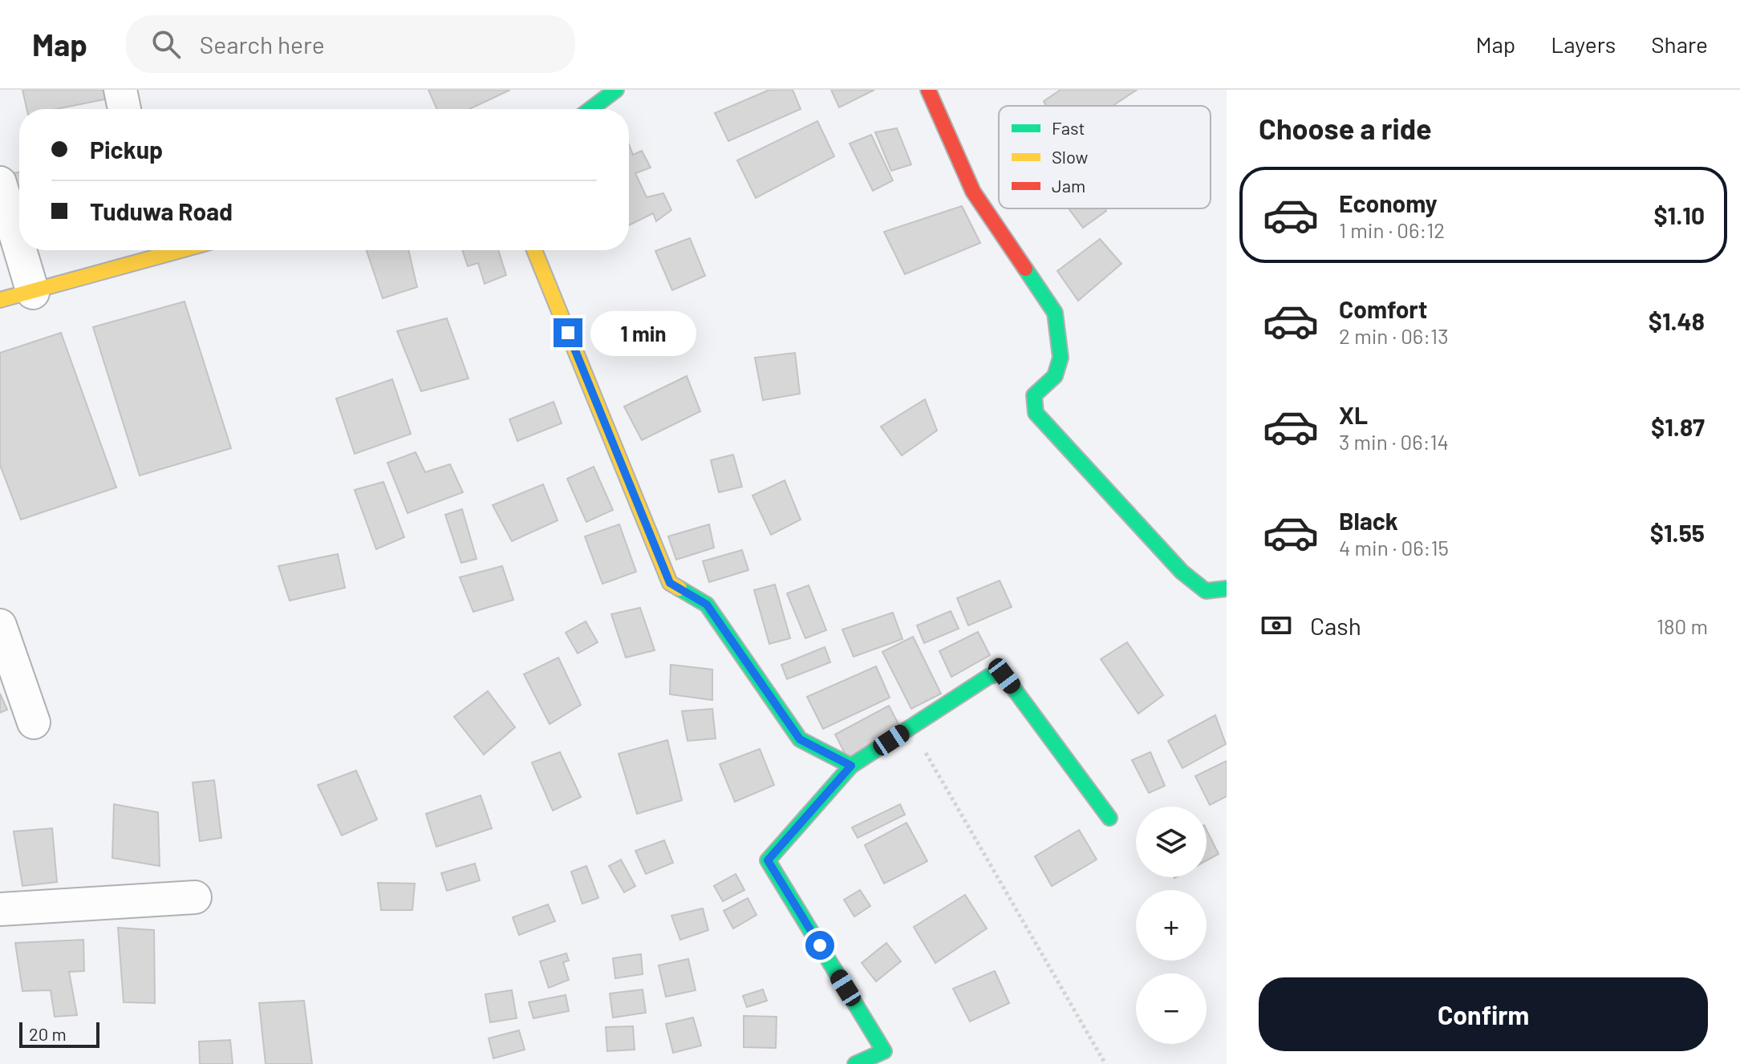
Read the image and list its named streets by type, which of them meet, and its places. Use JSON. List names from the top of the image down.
{
  "legend": ["Fast", "Slow", "Jam"],
  "scale_bar": "20 m",
  "page": {
    "header": "Map",
    "search": "Search here",
    "nav": ["Map", "Layers", "Share"],
    "heading": "Choose a ride",
    "banner": ["Pickup", "Tuduwa Road"],
    "list": [
      {
        "name": "Economy",
        "note": "1 min · 06:12",
        "value": "$1.10"
      },
      {
        "name": "Comfort",
        "note": "2 min · 06:13",
        "value": "$1.48"
      },
      {
        "name": "XL",
        "note": "3 min · 06:14",
        "value": "$1.87"
      },
      {
        "name": "Black",
        "note": "4 min · 06:15",
        "value": "$1.55"
      }
    ],
    "bubble": "1 min",
    "pay": ["Cash", "180 m"],
    "map_buttons": ["+", "−"],
    "buttons": "Confirm",
    "scale": "20 m"
  }
}
